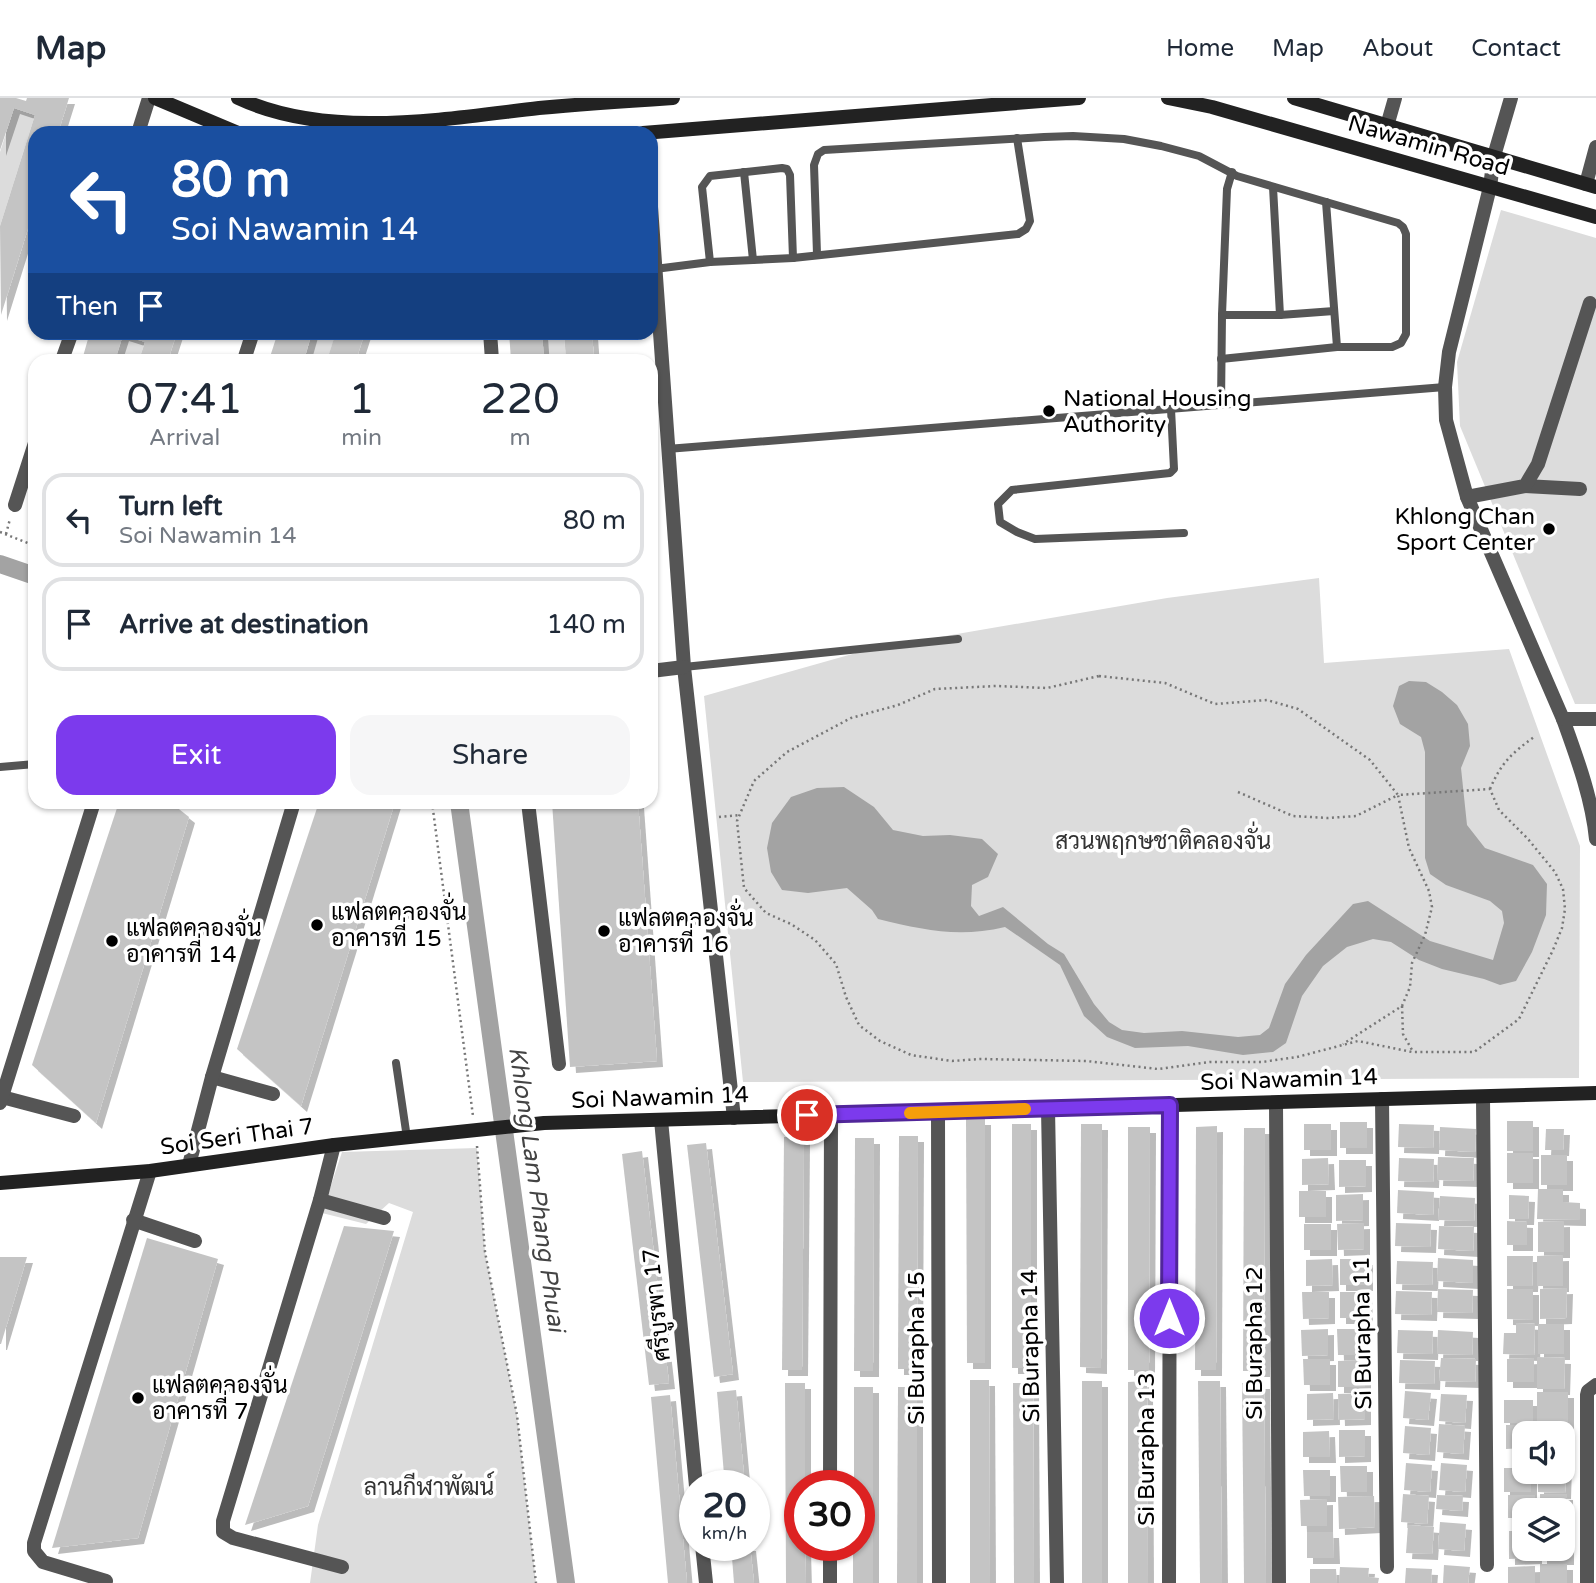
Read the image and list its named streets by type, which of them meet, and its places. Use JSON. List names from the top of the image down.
{
  "streets": {
    "main road": ["Nawamin Road", "Soi Nawamin 14", "Soi Seri Thai 7"],
    "street": [
      "ศรีบูรพา 17",
      "Si Burapha 11",
      "Si Burapha 12",
      "Si Burapha 14",
      "Si Burapha 15",
      "Si Burapha 13"
    ]
  },
  "crossings": [
    ["Soi Nawamin 14", "Soi Seri Thai 7"],
    ["Soi Nawamin 14", "ศรีบูรพา 17"],
    ["Soi Nawamin 14", "Si Burapha 11"],
    ["Soi Nawamin 14", "Si Burapha 12"],
    ["Soi Nawamin 14", "Si Burapha 14"],
    ["Soi Nawamin 14", "Si Burapha 15"],
    ["Soi Nawamin 14", "Si Burapha 13"]
  ],
  "water": ["Khlong Lam Phang Phuai"],
  "parks": ["สวนพฤกษชาติคลองจั่น", "ลานกีฬาพัฒน์"],
  "places": [
    "National Housing Authority",
    "Khlong Chan Sport Center",
    "แฟลตคลองจั่น อาคารที่ 15",
    "แฟลตคลองจั่น อาคารที่ 16",
    "แฟลตคลองจั่น อาคารที่ 14",
    "แฟลตคลองจั่น อาคารที่ 7"
  ],
  "page": {
    "header": "Map",
    "nav": [
      "Home",
      "Map",
      "About",
      "Contact"
    ],
    "turn": ["80 m", "Soi Nawamin 14"],
    "then": "Then",
    "eta": [
      "07:41",
      "Arrival",
      "1",
      "min",
      "220",
      "m"
    ],
    "list": [
      {
        "name": "Turn left",
        "note": "Soi Nawamin 14",
        "value": "80 m"
      },
      {
        "name": "Arrive at destination",
        "value": "140 m"
      }
    ],
    "buttons": ["Exit", "Share"],
    "speed": "20 km/h",
    "limit": "30"
  }
}
